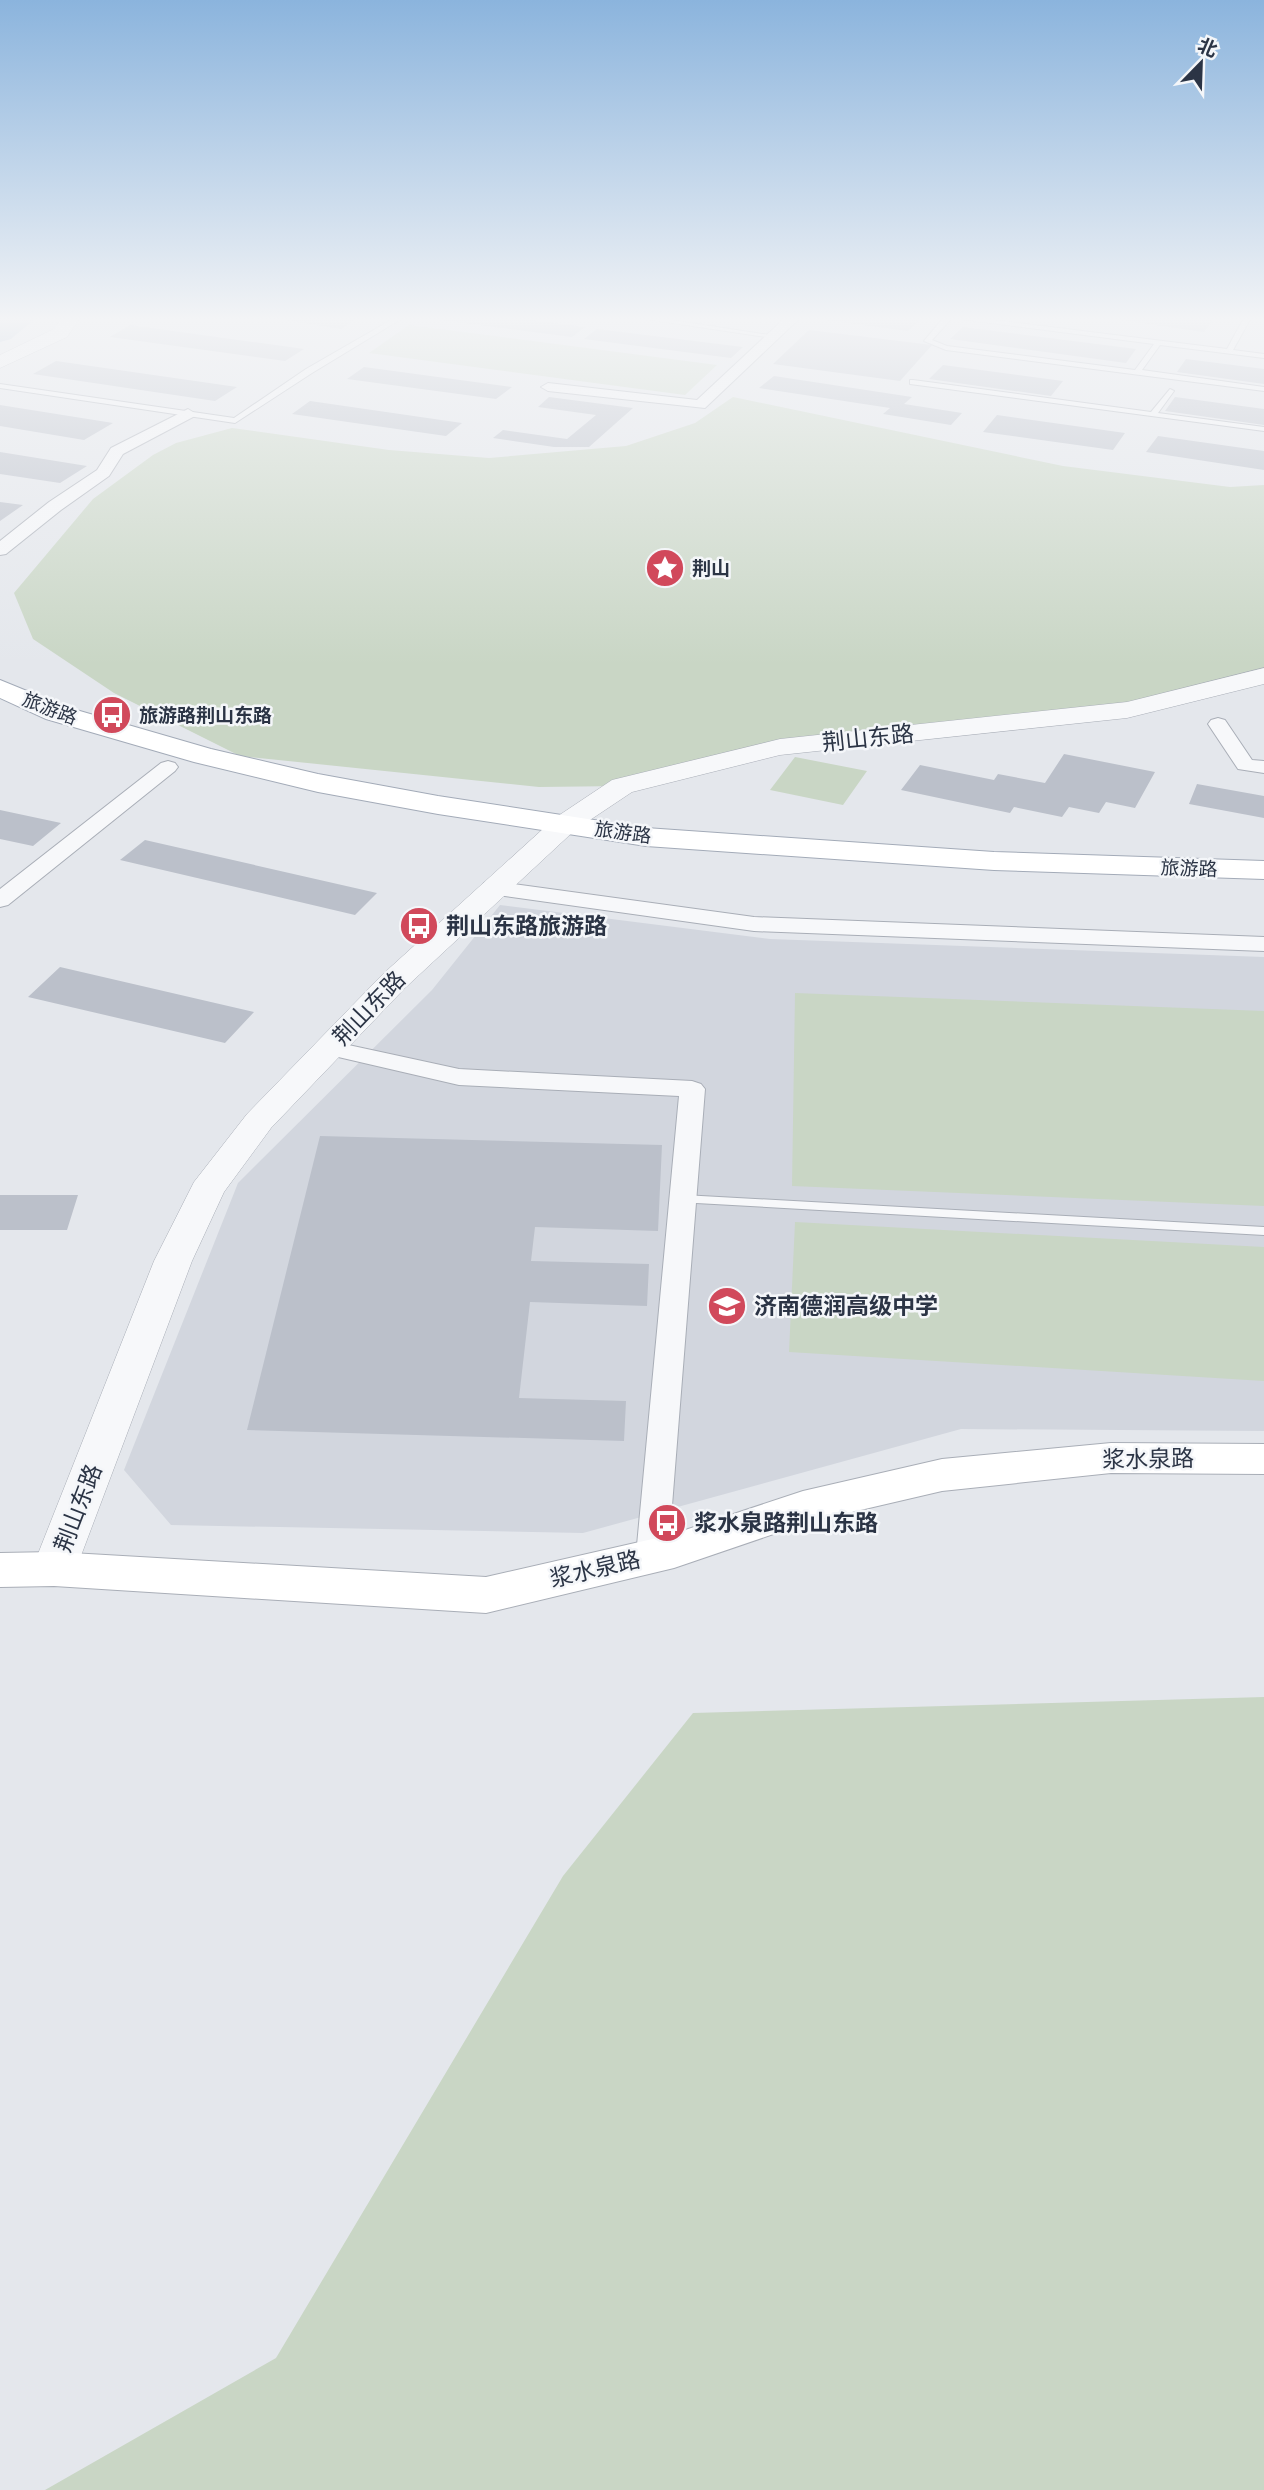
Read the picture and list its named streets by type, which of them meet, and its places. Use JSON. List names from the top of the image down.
{
  "streets": {
    "main road": ["旅游路", "浆水泉路"],
    "street": ["荆山东路"]
  },
  "crossings": [
    ["旅游路", "荆山东路"],
    ["荆山东路", "浆水泉路"]
  ],
  "places": {
    "place": ["荆山"],
    "bus stop": ["旅游路荆山东路", "荆山东路旅游路", "浆水泉路荆山东路"],
    "school or university": ["济南德润高级中学"]
  },
  "north": "top right"
}
